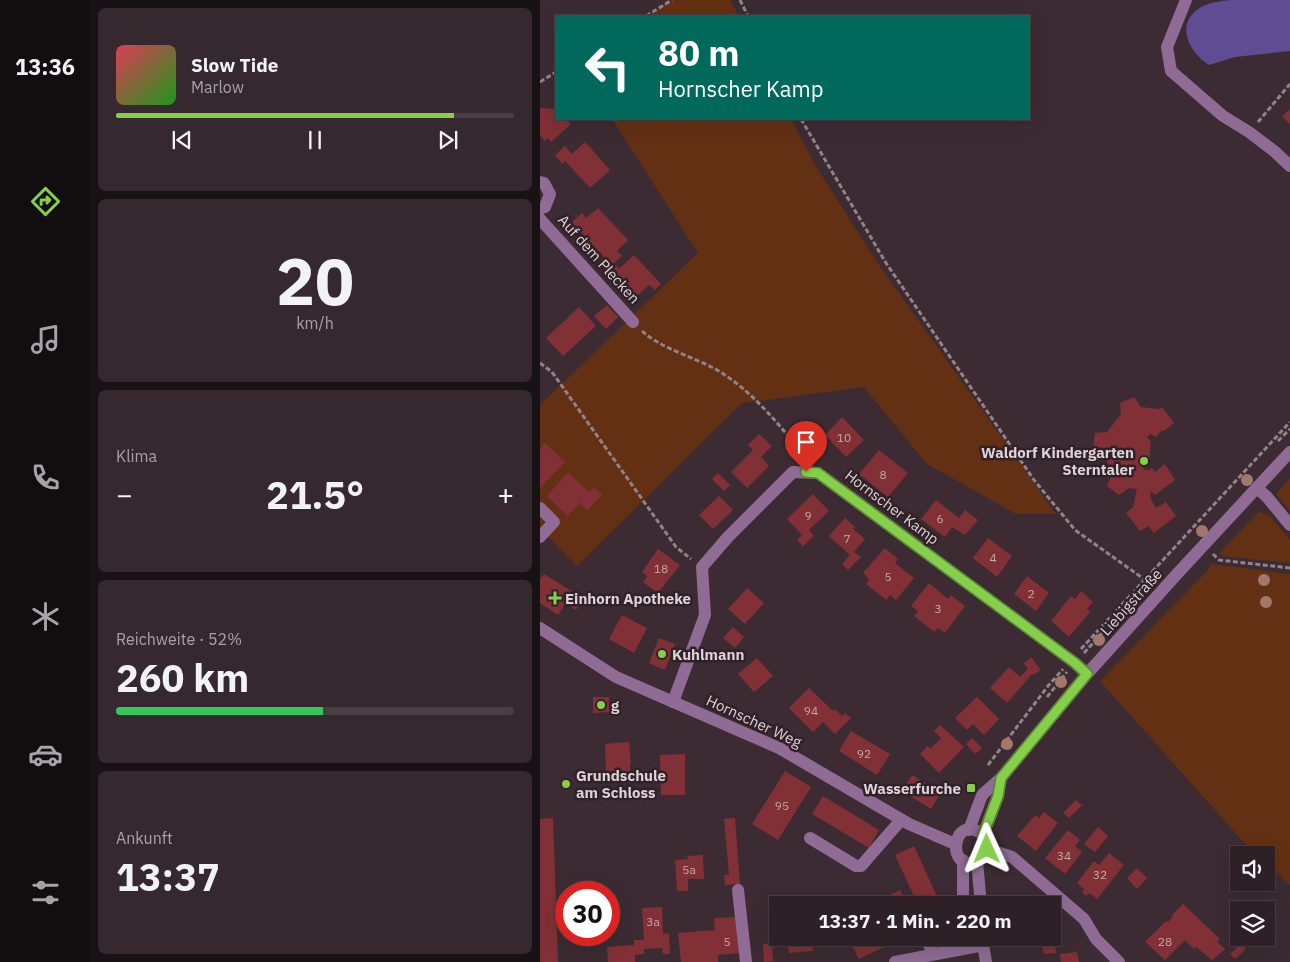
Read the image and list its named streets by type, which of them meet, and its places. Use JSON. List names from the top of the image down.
{
  "streets": {
    "street": [
      "Auf dem Plecken",
      "Hornscher Kamp",
      "Liebigstraße",
      "Hornscher Weg"
    ]
  },
  "crossings": [
    ["Hornscher Kamp", "Liebigstraße"],
    ["Liebigstraße", "Hornscher Weg"]
  ],
  "places": {
    "other": [
      "Waldorf Kindergarten Sterntaler",
      "Kuhlmann",
      "g",
      "Grundschule am Schloss"
    ],
    "health": ["Einhorn Apotheke"],
    "transit": ["Wasserfurche"]
  },
  "house_numbers": [
    "10",
    "8",
    "9",
    "6",
    "7",
    "4",
    "18",
    "5",
    "2",
    "3",
    "94",
    "92",
    "95",
    "34",
    "5a",
    "32",
    "3a",
    "5",
    "28"
  ],
  "page": {
    "tabs": "13:36",
    "turn": ["80 m", "Hornscher Kamp"],
    "song": ["Slow Tide", "Marlow"],
    "tile": [
      ["20", "km/h"],
      "Klima",
      ["Reichweite · 52%", "260 km"],
      ["Ankunft", "13:37"]
    ],
    "heat": ["−", "21.5°", "+"],
    "limit": "30",
    "trip": "13:37 · 1 Min. · 220 m"
  }
}
